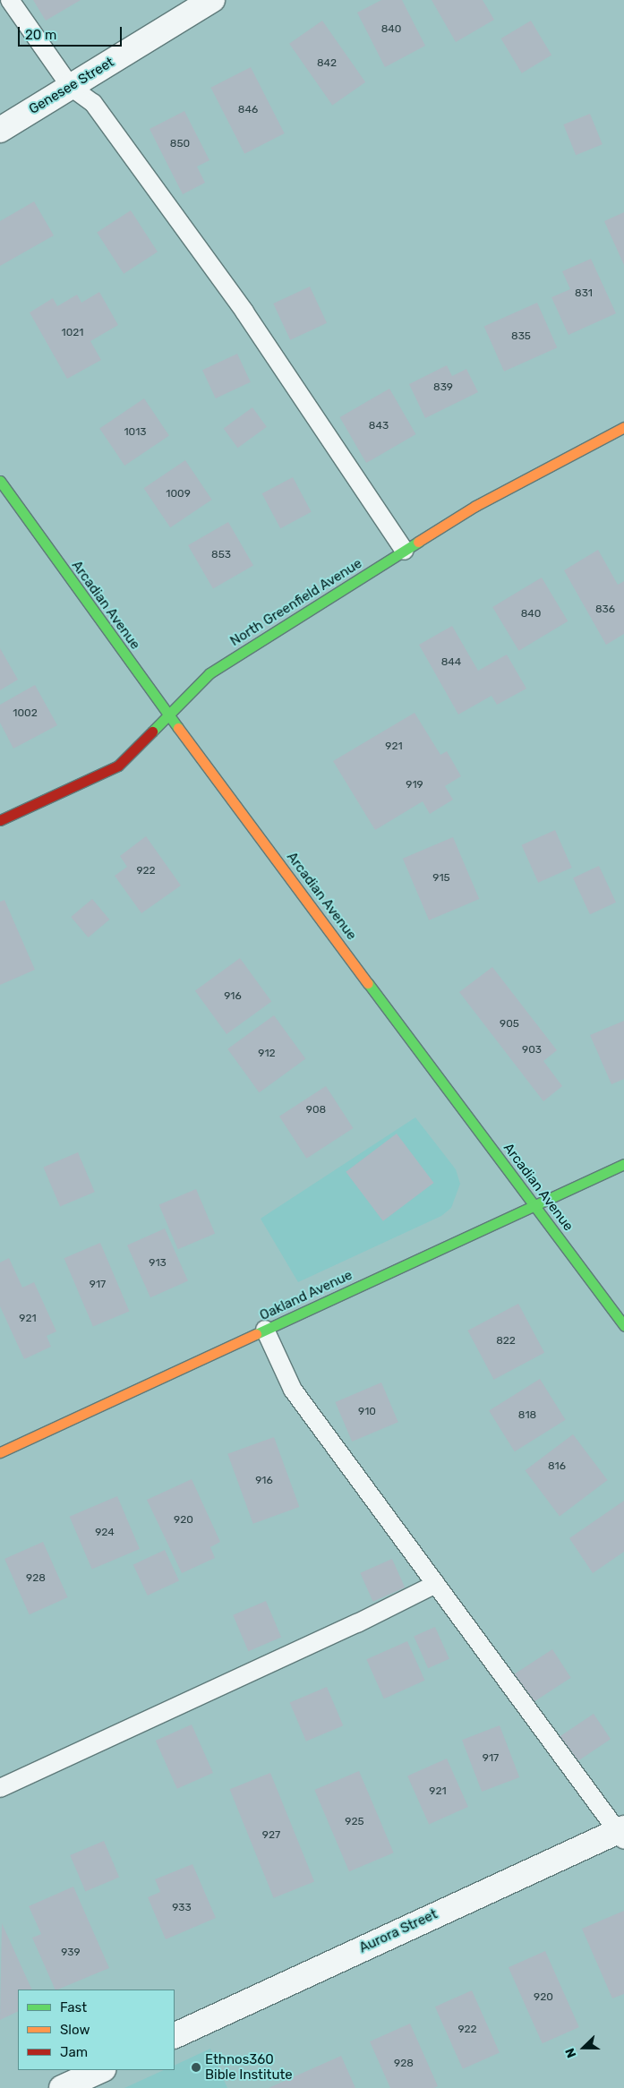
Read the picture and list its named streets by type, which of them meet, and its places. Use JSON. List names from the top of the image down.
{
  "streets": {
    "street": [
      "Genesee Street",
      "North Greenfield Avenue",
      "Arcadian Avenue",
      "Oakland Avenue",
      "Aurora Street"
    ]
  },
  "crossings": [
    ["North Greenfield Avenue", "Arcadian Avenue"],
    ["Arcadian Avenue", "Oakland Avenue"]
  ],
  "places": ["Ethnos360 Bible Institute"],
  "house_numbers": [
    "840",
    "842",
    "846",
    "850",
    "831",
    "1021",
    "835",
    "839",
    "843",
    "1013",
    "1009",
    "853",
    "836",
    "840",
    "844",
    "1002",
    "921",
    "919",
    "922",
    "915",
    "916",
    "905",
    "903",
    "912",
    "908",
    "913",
    "917",
    "921",
    "822",
    "910",
    "818",
    "816",
    "916",
    "920",
    "924",
    "928",
    "917",
    "921",
    "925",
    "927",
    "933",
    "939",
    "920",
    "922",
    "928"
  ],
  "legend": ["Fast", "Slow", "Jam"],
  "scale_bar": "20 m",
  "north": "left"
}
